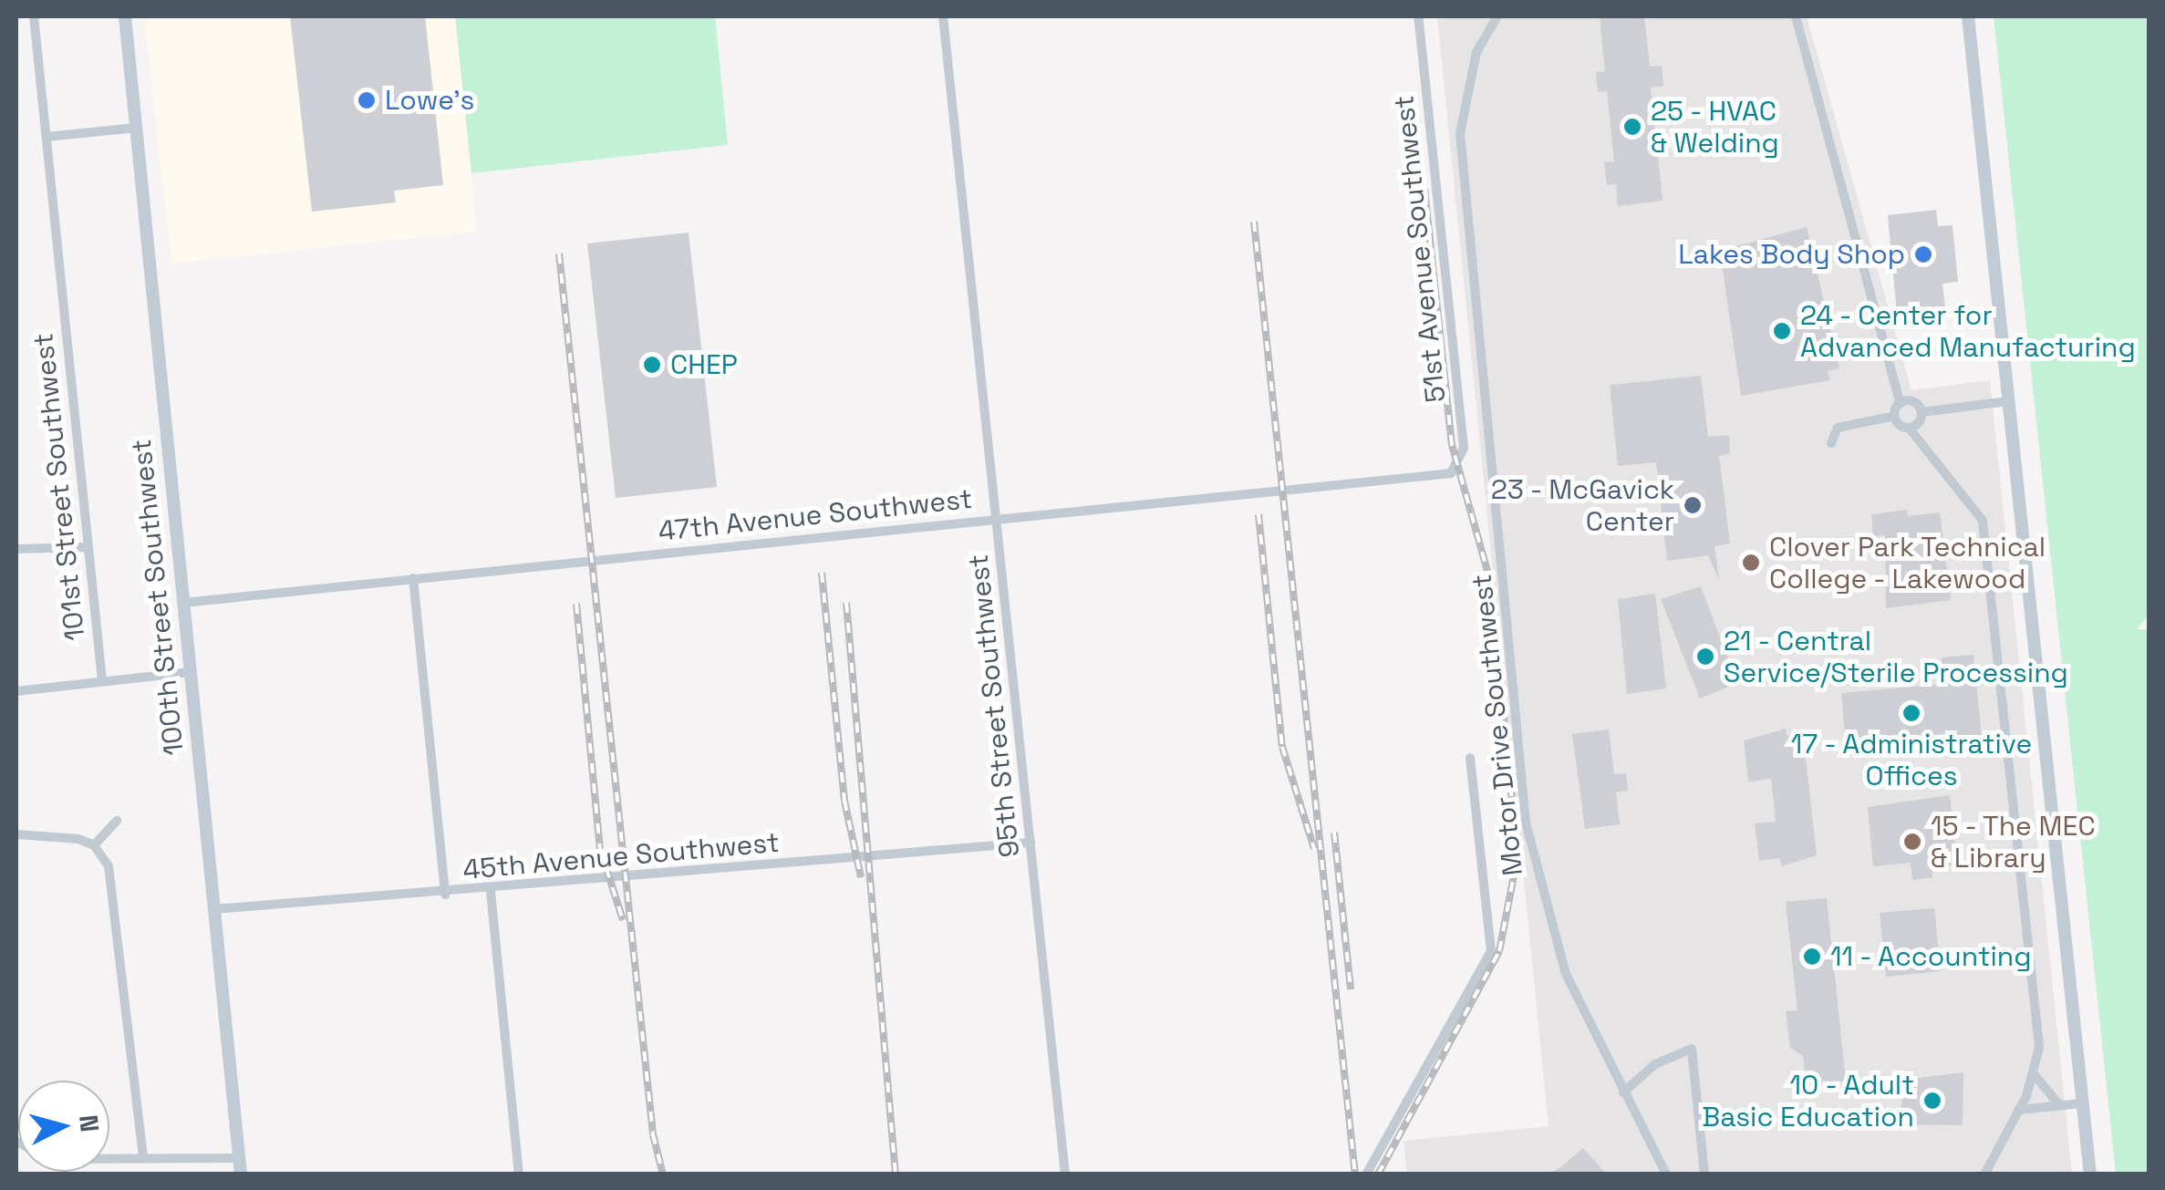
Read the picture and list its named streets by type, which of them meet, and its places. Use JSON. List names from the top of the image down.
{
  "streets": {
    "main road": ["100th Street Southwest"],
    "street": [
      "51st Avenue Southwest",
      "101st Street Southwest",
      "47th Avenue Southwest",
      "95th Street Southwest",
      "Motor Drive Southwest",
      "45th Avenue Southwest"
    ]
  },
  "crossings": [
    ["51st Avenue Southwest", "47th Avenue Southwest"],
    ["47th Avenue Southwest", "100th Street Southwest"],
    ["47th Avenue Southwest", "95th Street Southwest"],
    ["100th Street Southwest", "45th Avenue Southwest"],
    ["95th Street Southwest", "45th Avenue Southwest"]
  ],
  "places": [
    "Lowe's",
    "25 - HVAC & Welding",
    "Lakes Body Shop",
    "24 - Center for Advanced Manufacturing",
    "CHEP",
    "23 - McGavick Center",
    "Clover Park Technical College - Lakewood",
    "21 - Central Service/Sterile Processing",
    "17 - Administrative Offices",
    "15 - The MEC & Library",
    "11 - Accounting",
    "10 - Adult Basic Education"
  ],
  "north": "right"
}
